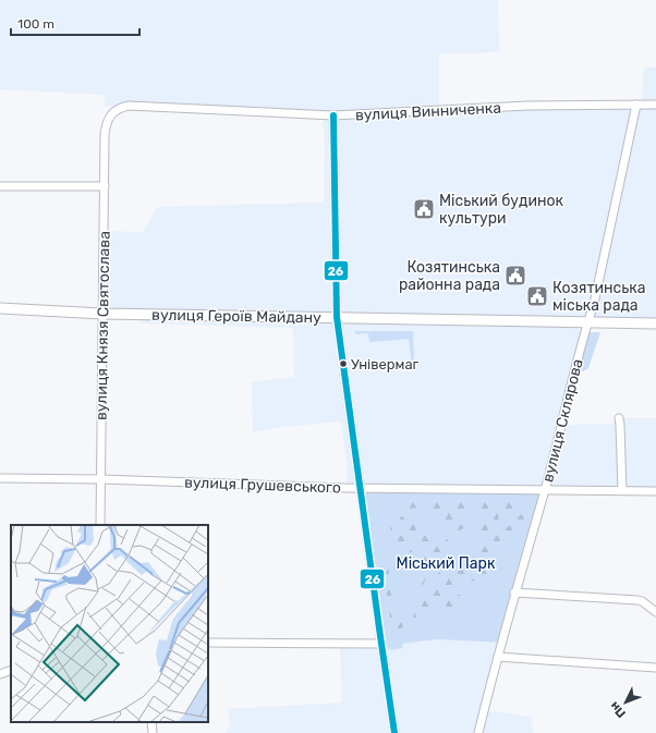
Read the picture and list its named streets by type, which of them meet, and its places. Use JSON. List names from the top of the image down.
{
  "streets": {
    "street": [
      "вулиця Винниченка",
      "вулиця Героїв Майдану",
      "вулиця Князя Святослава",
      "вулиця Склярова",
      "вулиця Грушевського"
    ]
  },
  "crossings": [
    ["вулиця Винниченка", "вулиця Князя Святослава"],
    ["вулиця Винниченка", "вулиця Склярова"],
    ["вулиця Героїв Майдану", "вулиця Князя Святослава"],
    ["вулиця Героїв Майдану", "вулиця Склярова"],
    ["вулиця Князя Святослава", "вулиця Грушевського"],
    ["вулиця Склярова", "вулиця Грушевського"]
  ],
  "parks": ["Міський Парк"],
  "places": {
    "public building": ["Міський будинок культури", "Козятинська районна рада", "Козятинська міська рада"],
    "other": ["Універмаг"]
  },
  "lines": ["transit line 26"],
  "scale_bar": "100 m",
  "north": "bottom left"
}
